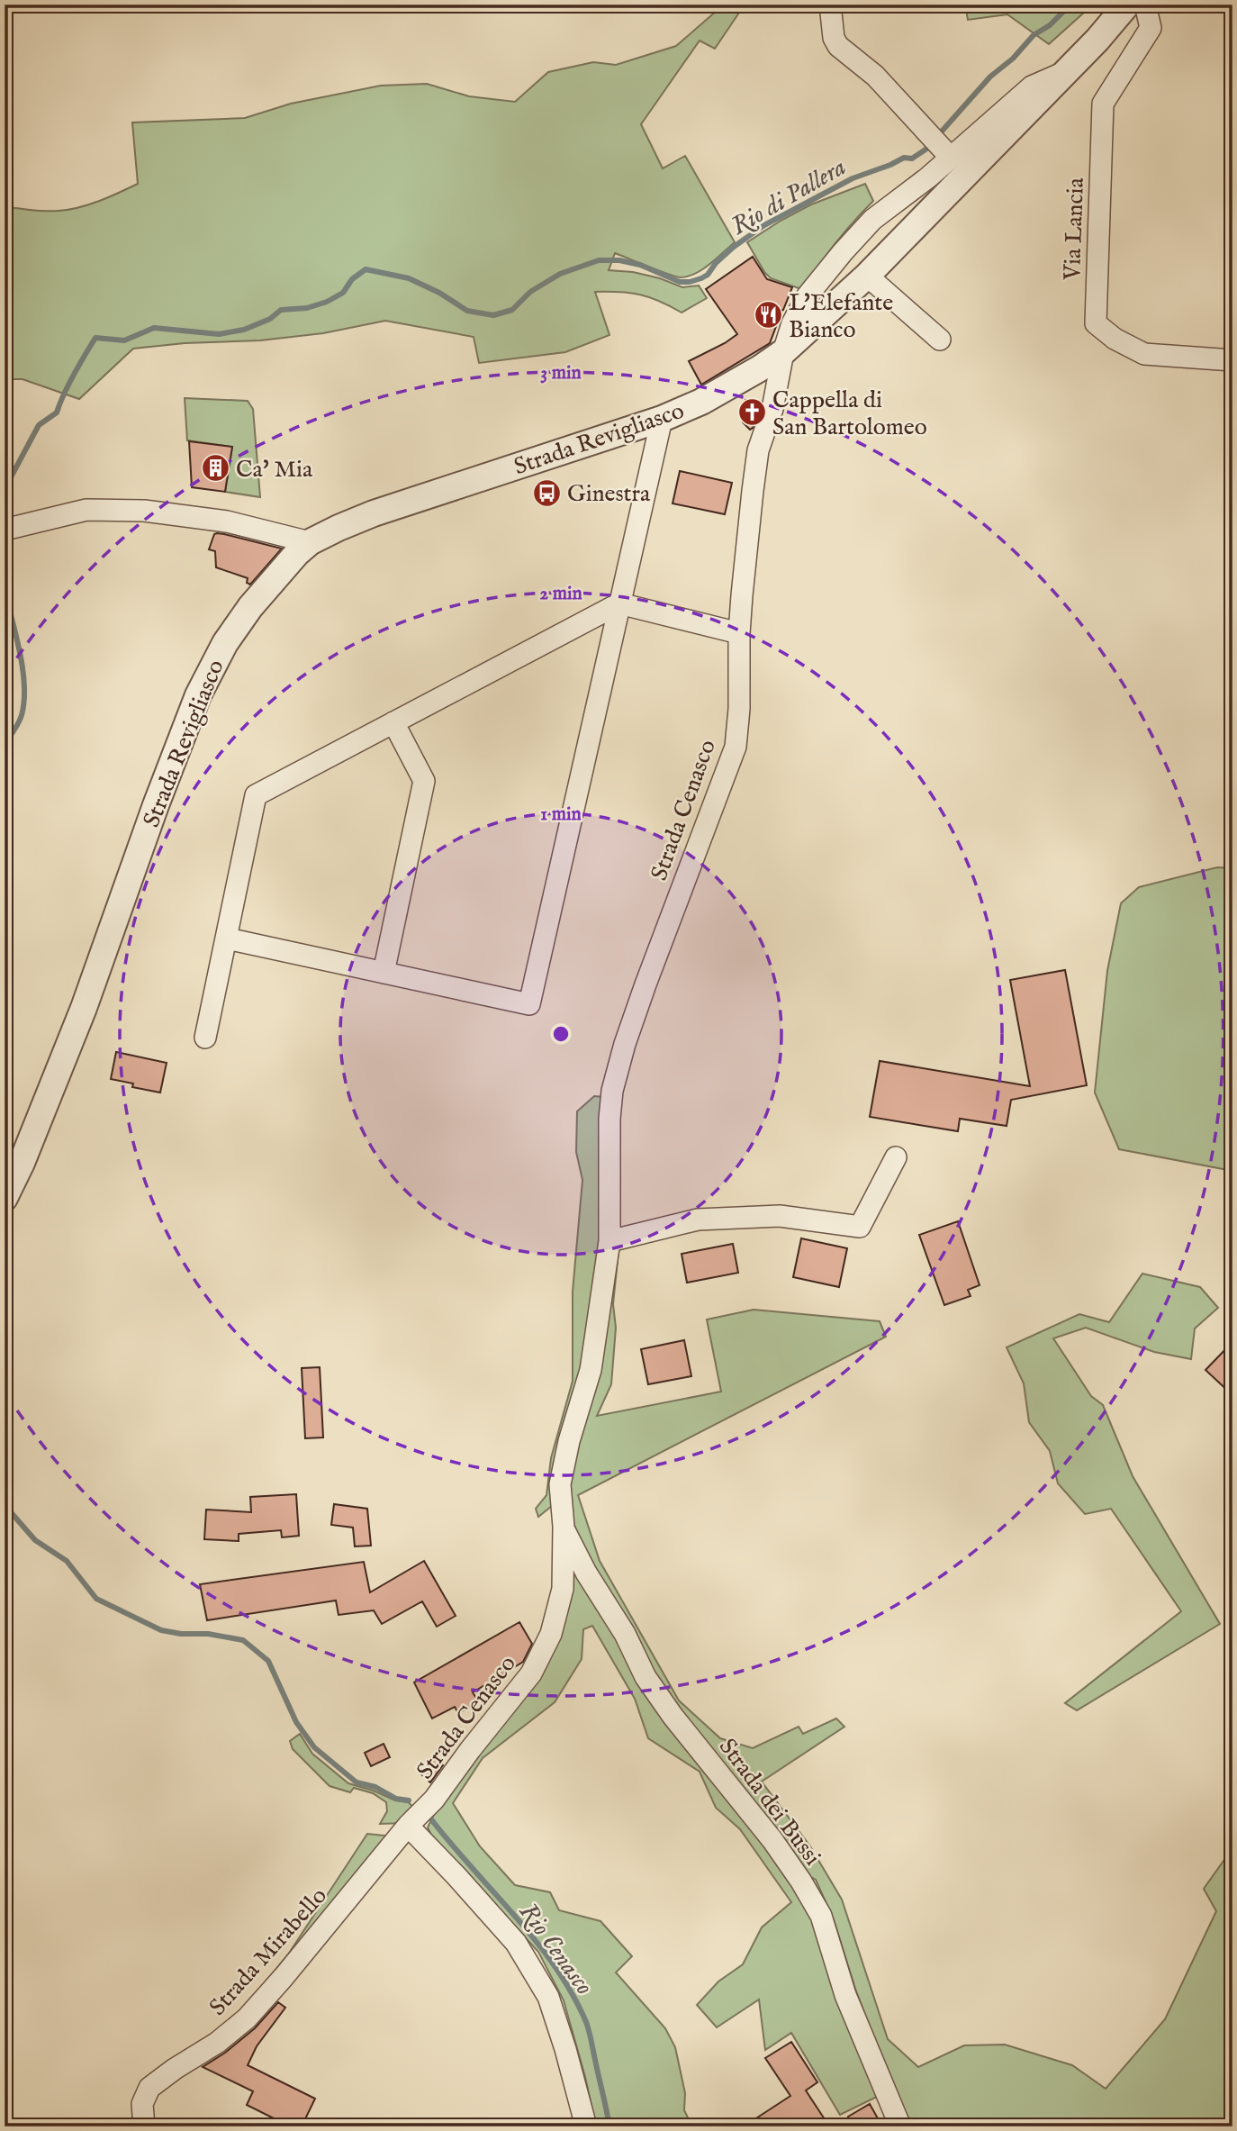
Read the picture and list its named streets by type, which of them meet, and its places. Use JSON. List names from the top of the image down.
{
  "streets": {
    "street": [
      "Via Lancia",
      "Strada Revigliasco",
      "Strada Cenasco",
      "Strada dei Bussi",
      "Strada Mirabello"
    ]
  },
  "crossings": [
    ["Strada Revigliasco", "Strada Cenasco"],
    ["Strada Cenasco", "Strada dei Bussi"],
    ["Strada Cenasco", "Strada Mirabello"]
  ],
  "water": ["Rio di Pallera", "Rio Cenasco"],
  "places": {
    "restaurant": ["L'Elefante Bianco"],
    "church": ["Cappella di San Bartolomeo"],
    "building": ["Ca' Mia"],
    "bus stop": ["Ginestra"]
  },
  "rings": ["3 min", "2 min", "1 min"]
}
